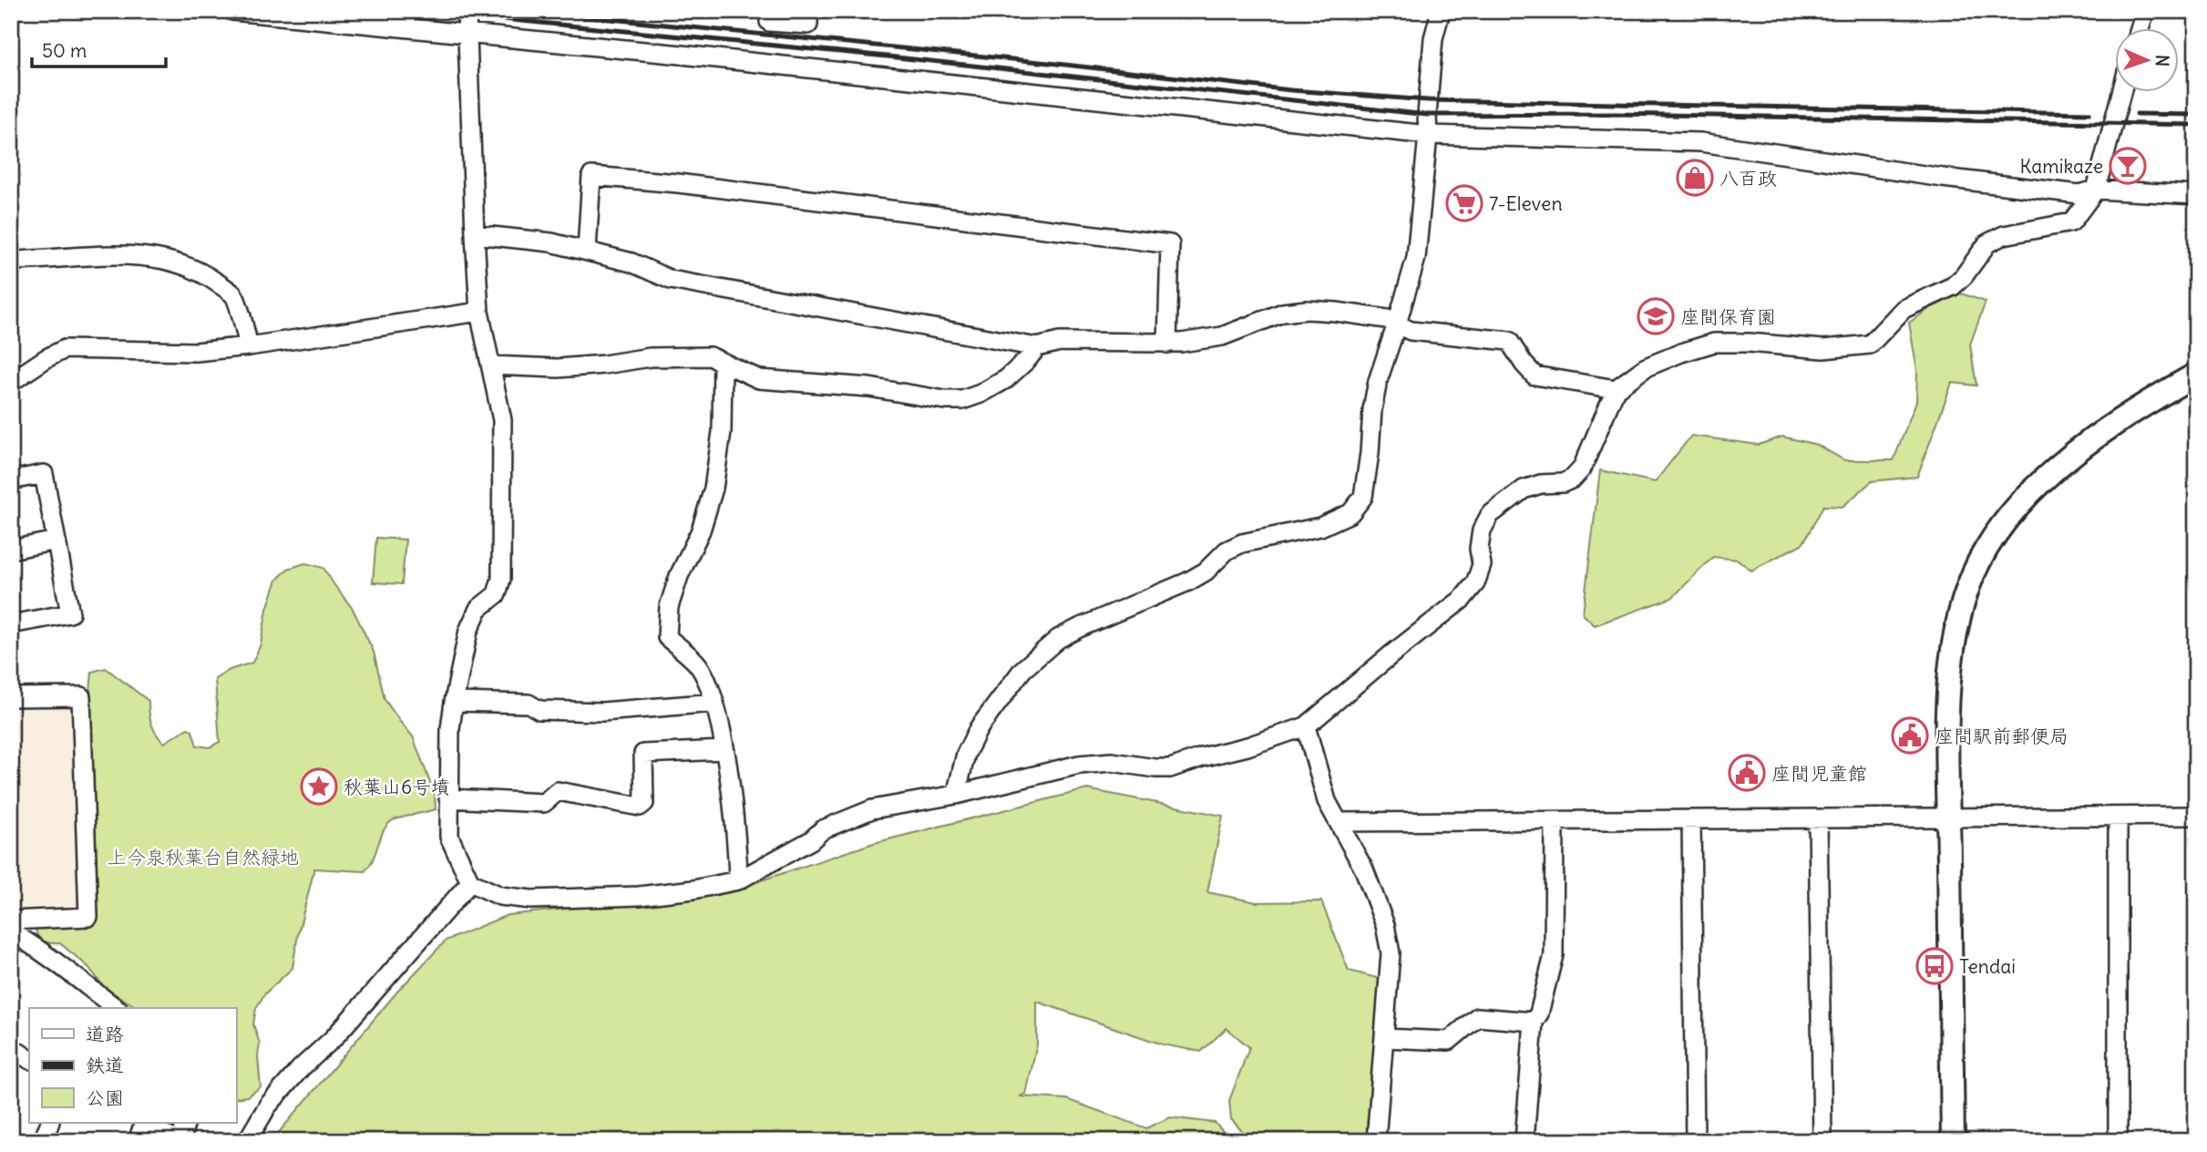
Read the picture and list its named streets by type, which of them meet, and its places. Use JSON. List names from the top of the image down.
{
  "parks": ["上今泉秋葉台自然緑地"],
  "places": {
    "bar": ["Kamikaze"],
    "shop": ["八百政"],
    "supermarket": ["7-Eleven"],
    "school or university": ["座間保育園"],
    "public building": ["座間駅前郵便局", "座間児童館"],
    "place": ["秋葉山6号墳"],
    "bus stop": ["Tendai"]
  },
  "legend": ["道路", "鉄道", "公園"],
  "scale_bar": "50 m",
  "north": "right"
}
